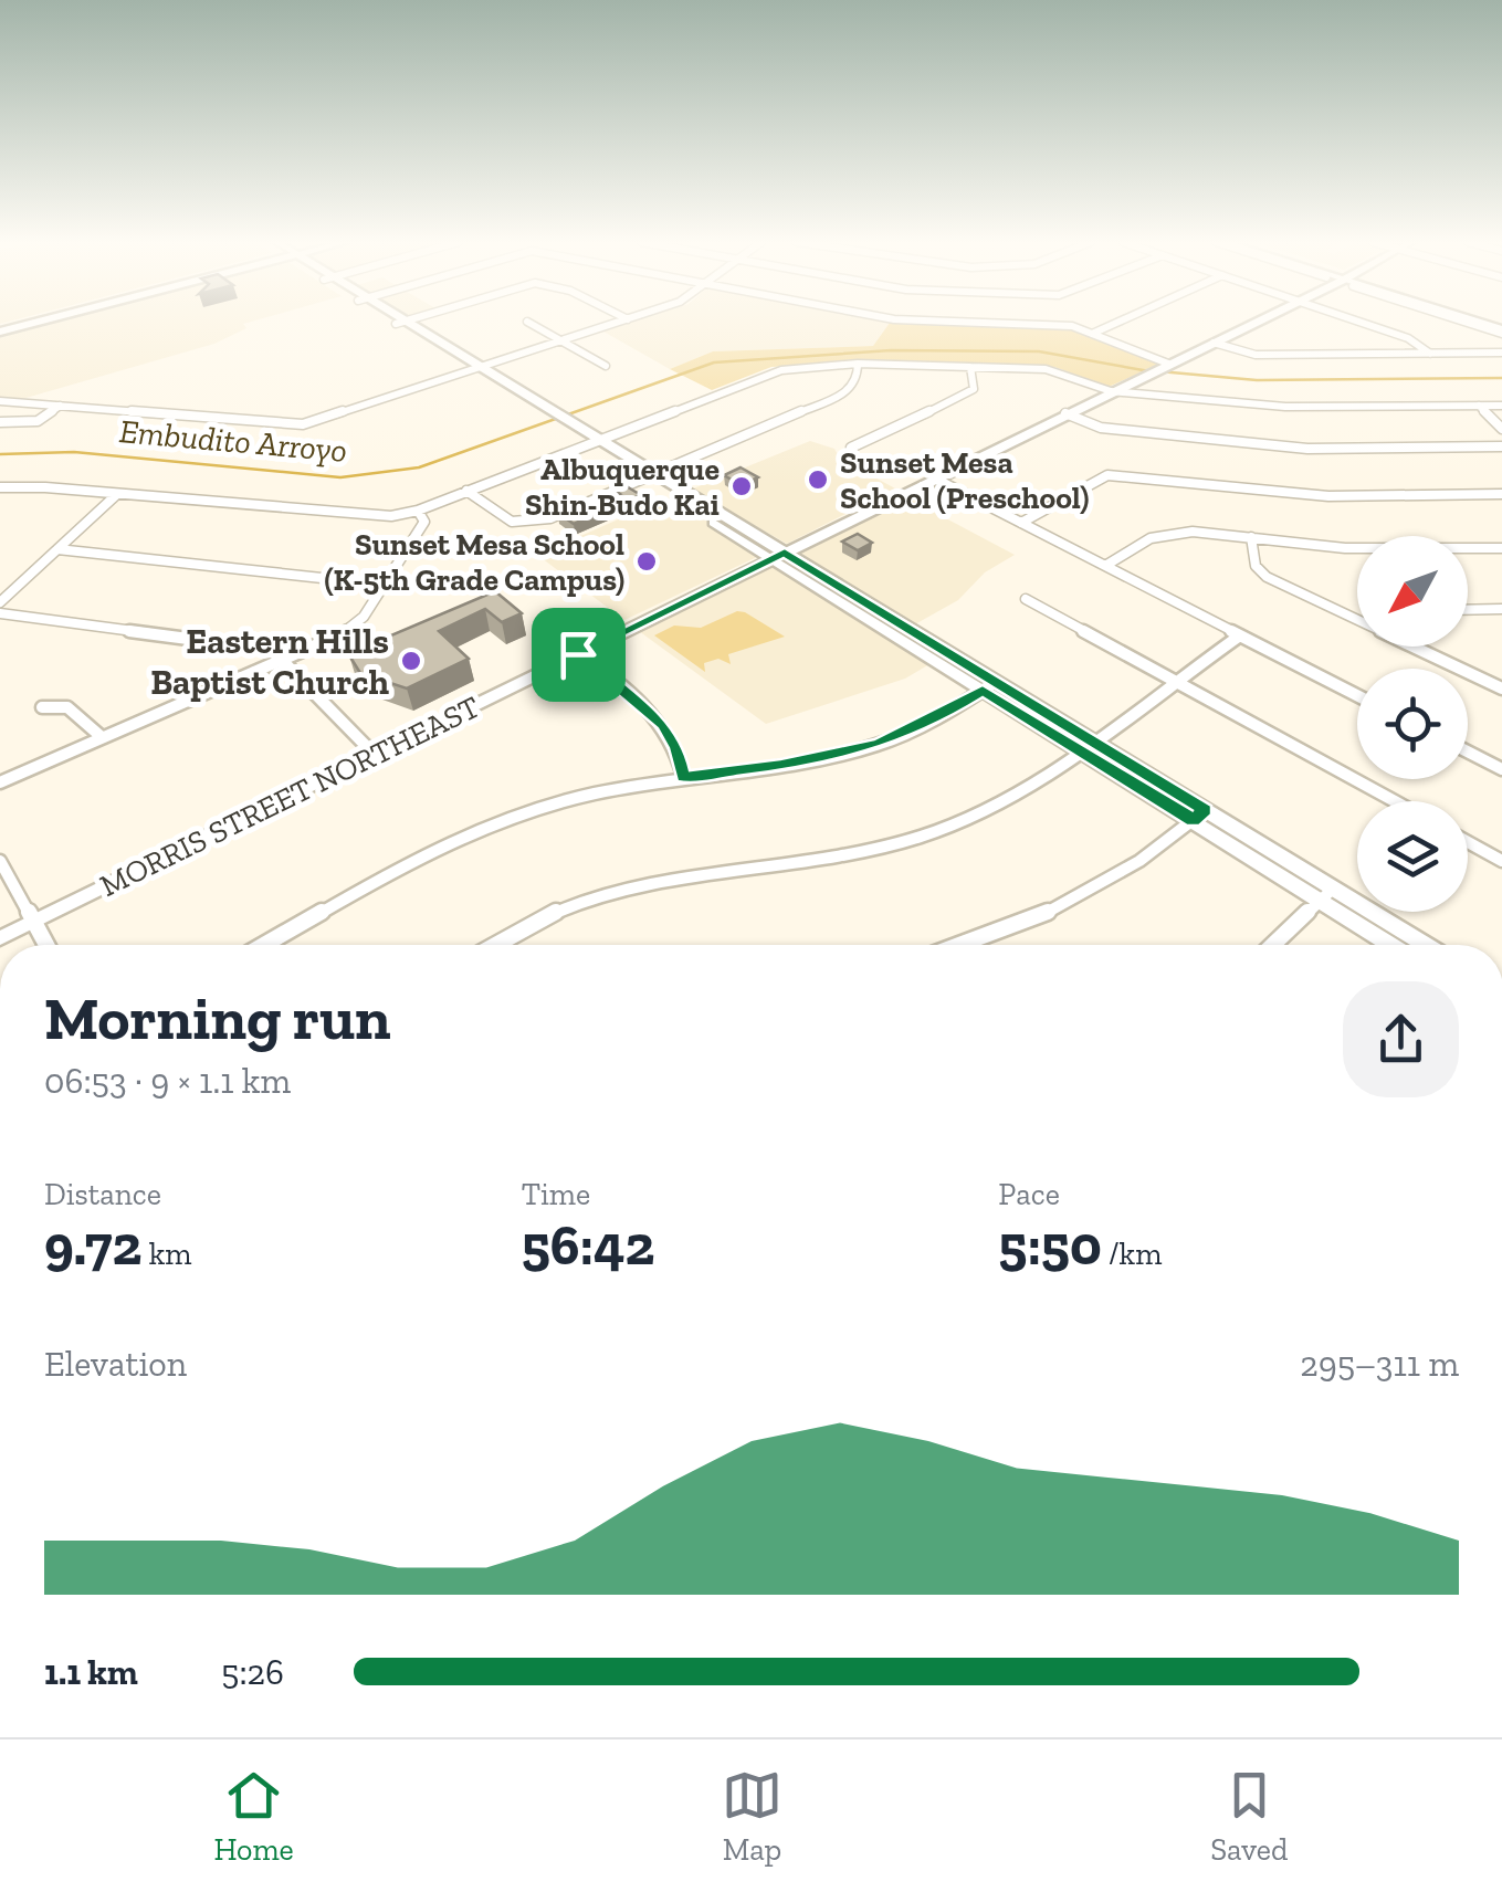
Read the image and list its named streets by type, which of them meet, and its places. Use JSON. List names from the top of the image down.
{
  "streets": {
    "street": ["MORRIS STREET NORTHEAST"]
  },
  "water": ["Embudito Arroyo"],
  "places": [
    "Sunset Mesa School (Preschool)",
    "Albuquerque Shin-Budo Kai",
    "Sunset Mesa School (K-5th Grade Campus)",
    "Eastern Hills Baptist Church"
  ],
  "north": "bottom left",
  "page": {
    "heading": ["Morning run", "06:53 · 9 × 1.1 km"],
    "stats": [
      ["Distance", "9.72 km"],
      ["Time", "56:42"],
      ["Pace", "5:50 /km"]
    ],
    "chart": ["Elevation", "295–311 m"],
    "list": [
      {
        "name": "1.1 km",
        "note": "5:26"
      }
    ],
    "tabs": ["Home", "Map", "Saved"]
  }
}
